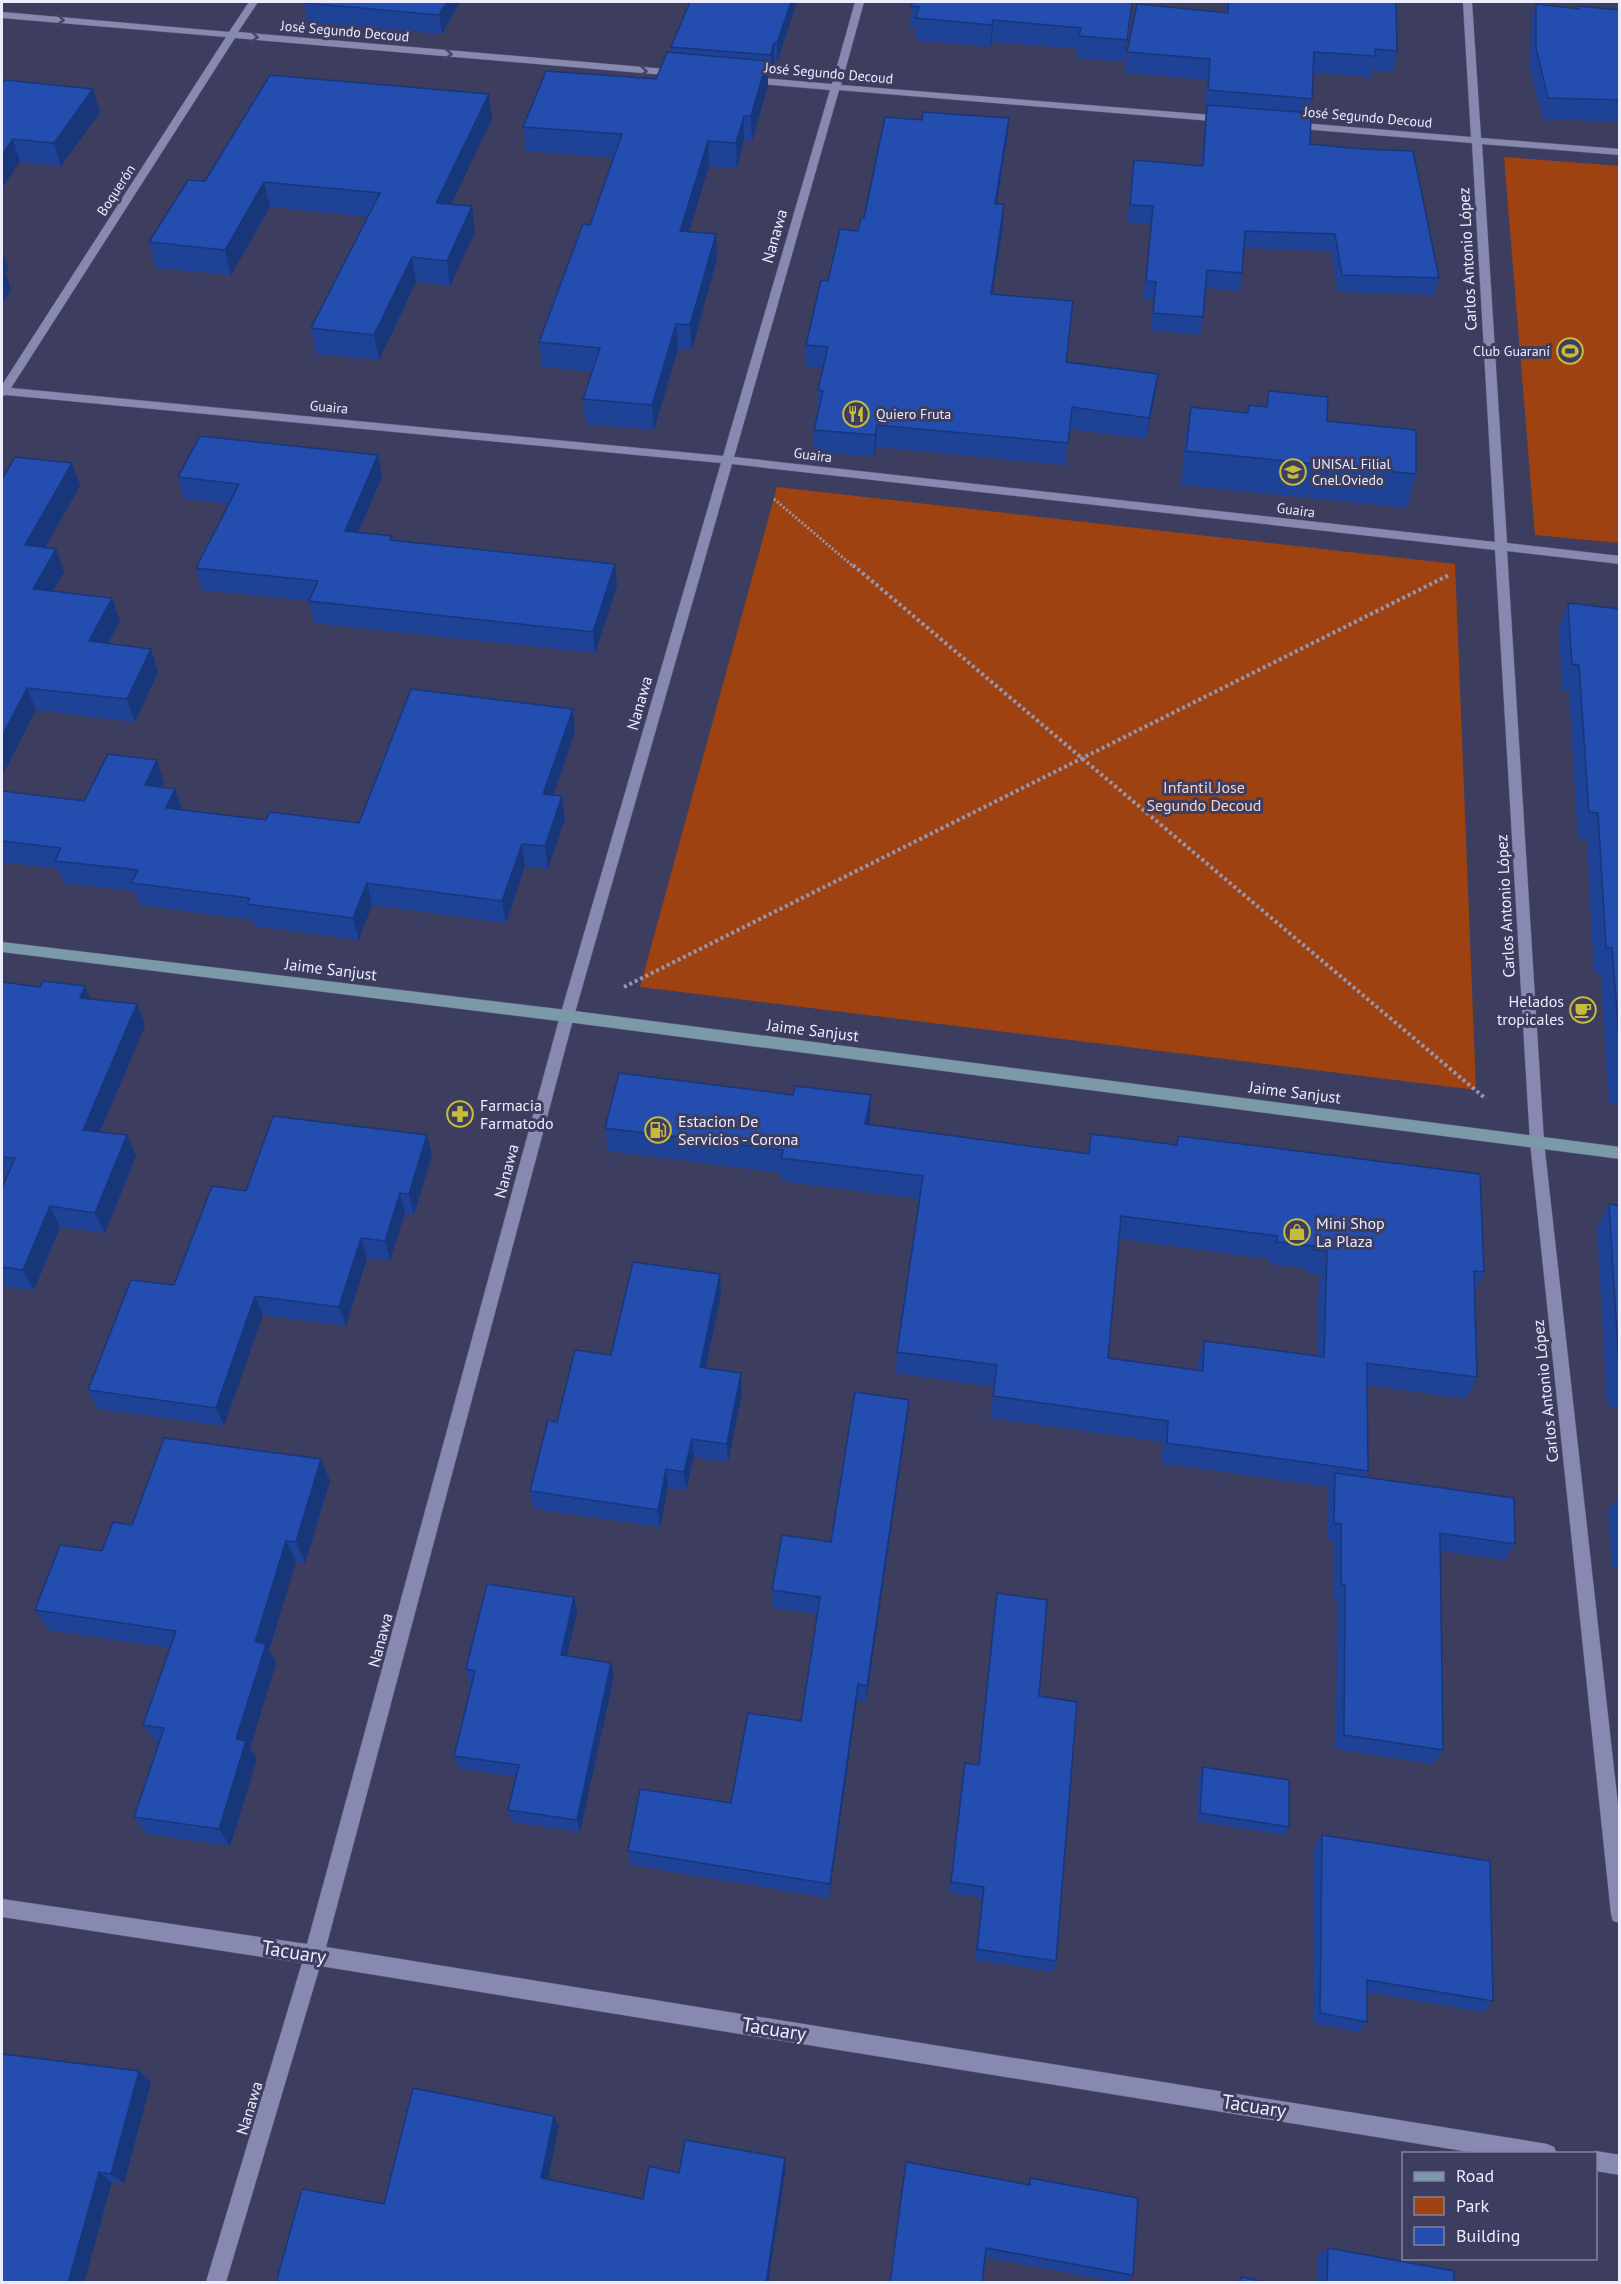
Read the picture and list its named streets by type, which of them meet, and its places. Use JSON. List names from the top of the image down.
{
  "streets": {
    "main road": ["Jaime Sanjust"],
    "street": [
      "José Segundo Decoud",
      "Boquerón",
      "Nanawa",
      "Carlos Antonio López",
      "Guaira",
      "Tacuary"
    ]
  },
  "crossings": [
    ["José Segundo Decoud", "Boquerón"],
    ["José Segundo Decoud", "Nanawa"],
    ["José Segundo Decoud", "Carlos Antonio López"],
    ["Boquerón", "Guaira"],
    ["Nanawa", "Guaira"],
    ["Nanawa", "Jaime Sanjust"],
    ["Nanawa", "Tacuary"],
    ["Carlos Antonio López", "Guaira"],
    ["Carlos Antonio López", "Jaime Sanjust"]
  ],
  "one_way": ["José Segundo Decoud"],
  "parks": ["Infantil Jose Segundo Decoud"],
  "places": {
    "sports": ["Club Guaraní"],
    "restaurant": ["Quiero Fruta"],
    "school or university": ["UNISAL Filial Cnel.Oviedo"],
    "cafe": ["Helados tropicales"],
    "pharmacy": ["Farmacia Farmatodo"],
    "fuel station": ["Estacion De Servicios - Corona"],
    "shop": ["Mini Shop La Plaza"]
  },
  "legend": ["Road", "Park", "Building"]
}
